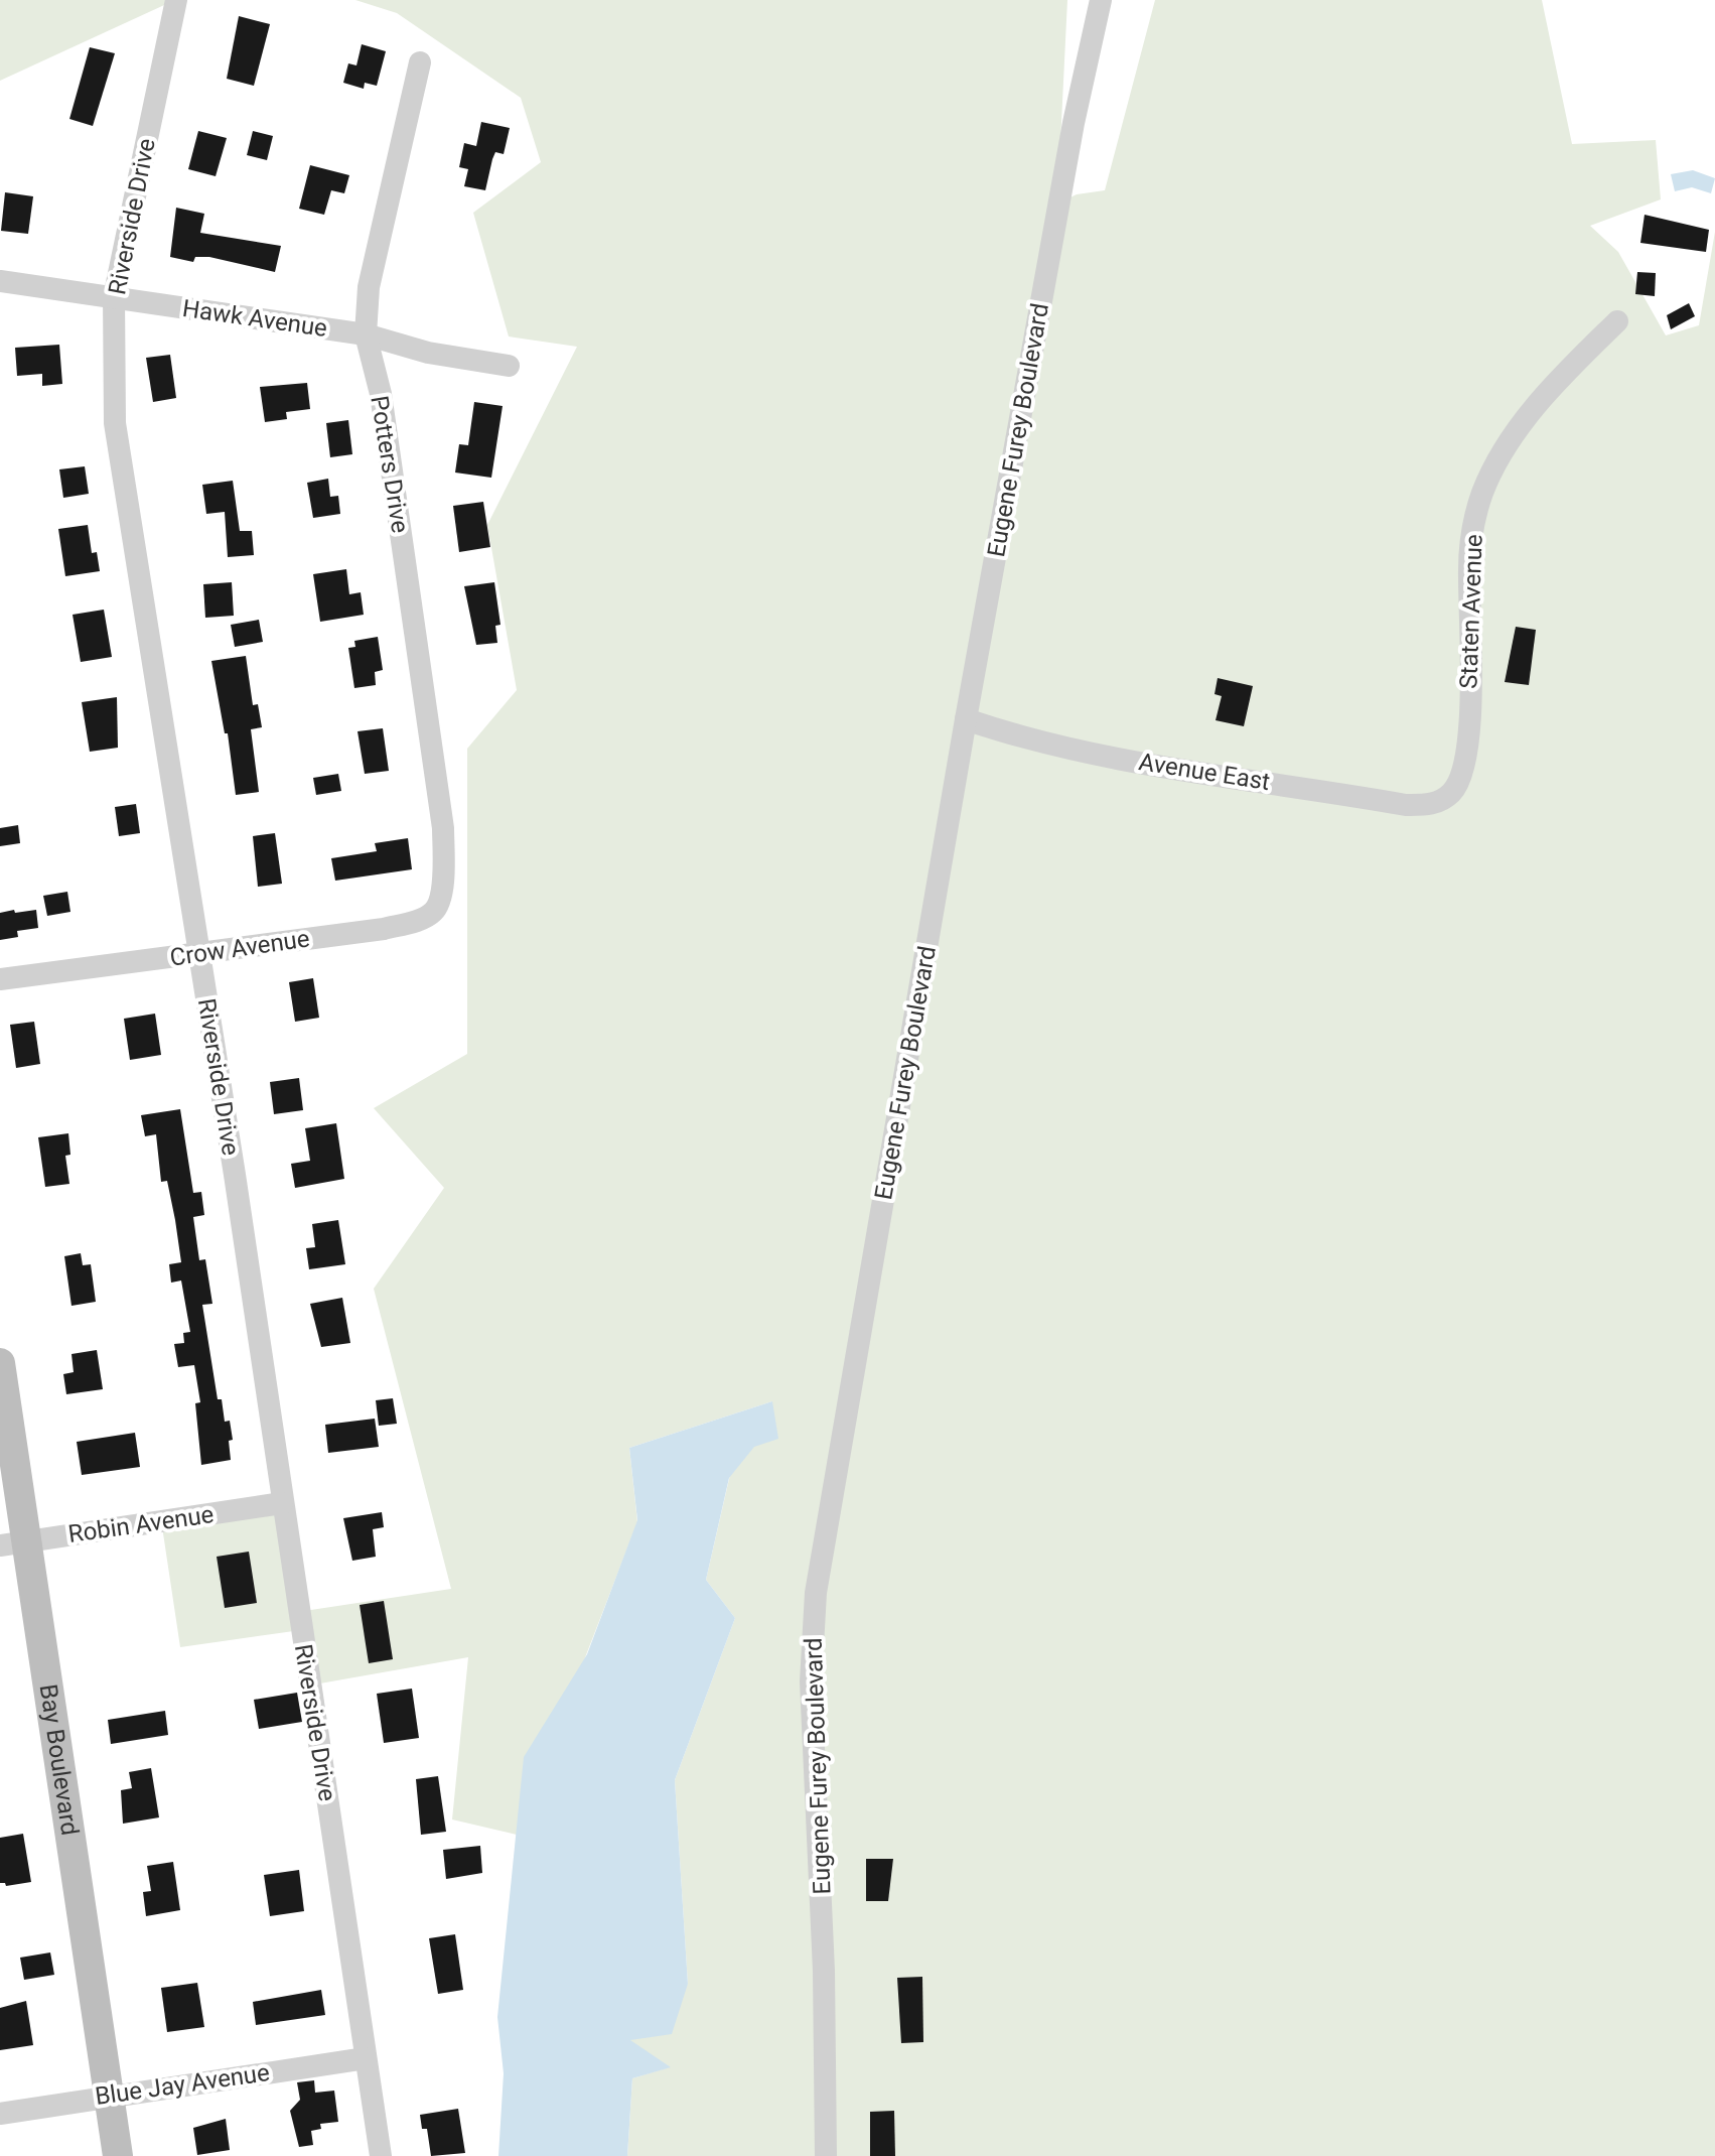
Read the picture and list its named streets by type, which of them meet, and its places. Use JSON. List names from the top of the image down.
{
  "streets": {
    "street": [
      "Riverside Drive",
      "Hawk Avenue",
      "Eugene Furey Boulevard",
      "Potters Drive",
      "Staten Avenue",
      "Avenue East",
      "Crow Avenue",
      "Robin Avenue",
      "Bay Boulevard",
      "Blue Jay Avenue"
    ]
  },
  "crossings": [
    ["Riverside Drive", "Hawk Avenue"],
    ["Riverside Drive", "Crow Avenue"],
    ["Riverside Drive", "Robin Avenue"],
    ["Riverside Drive", "Blue Jay Avenue"],
    ["Hawk Avenue", "Potters Drive"],
    ["Eugene Furey Boulevard", "Avenue East"],
    ["Potters Drive", "Crow Avenue"],
    ["Staten Avenue", "Avenue East"],
    ["Robin Avenue", "Bay Boulevard"],
    ["Bay Boulevard", "Blue Jay Avenue"]
  ]
}
